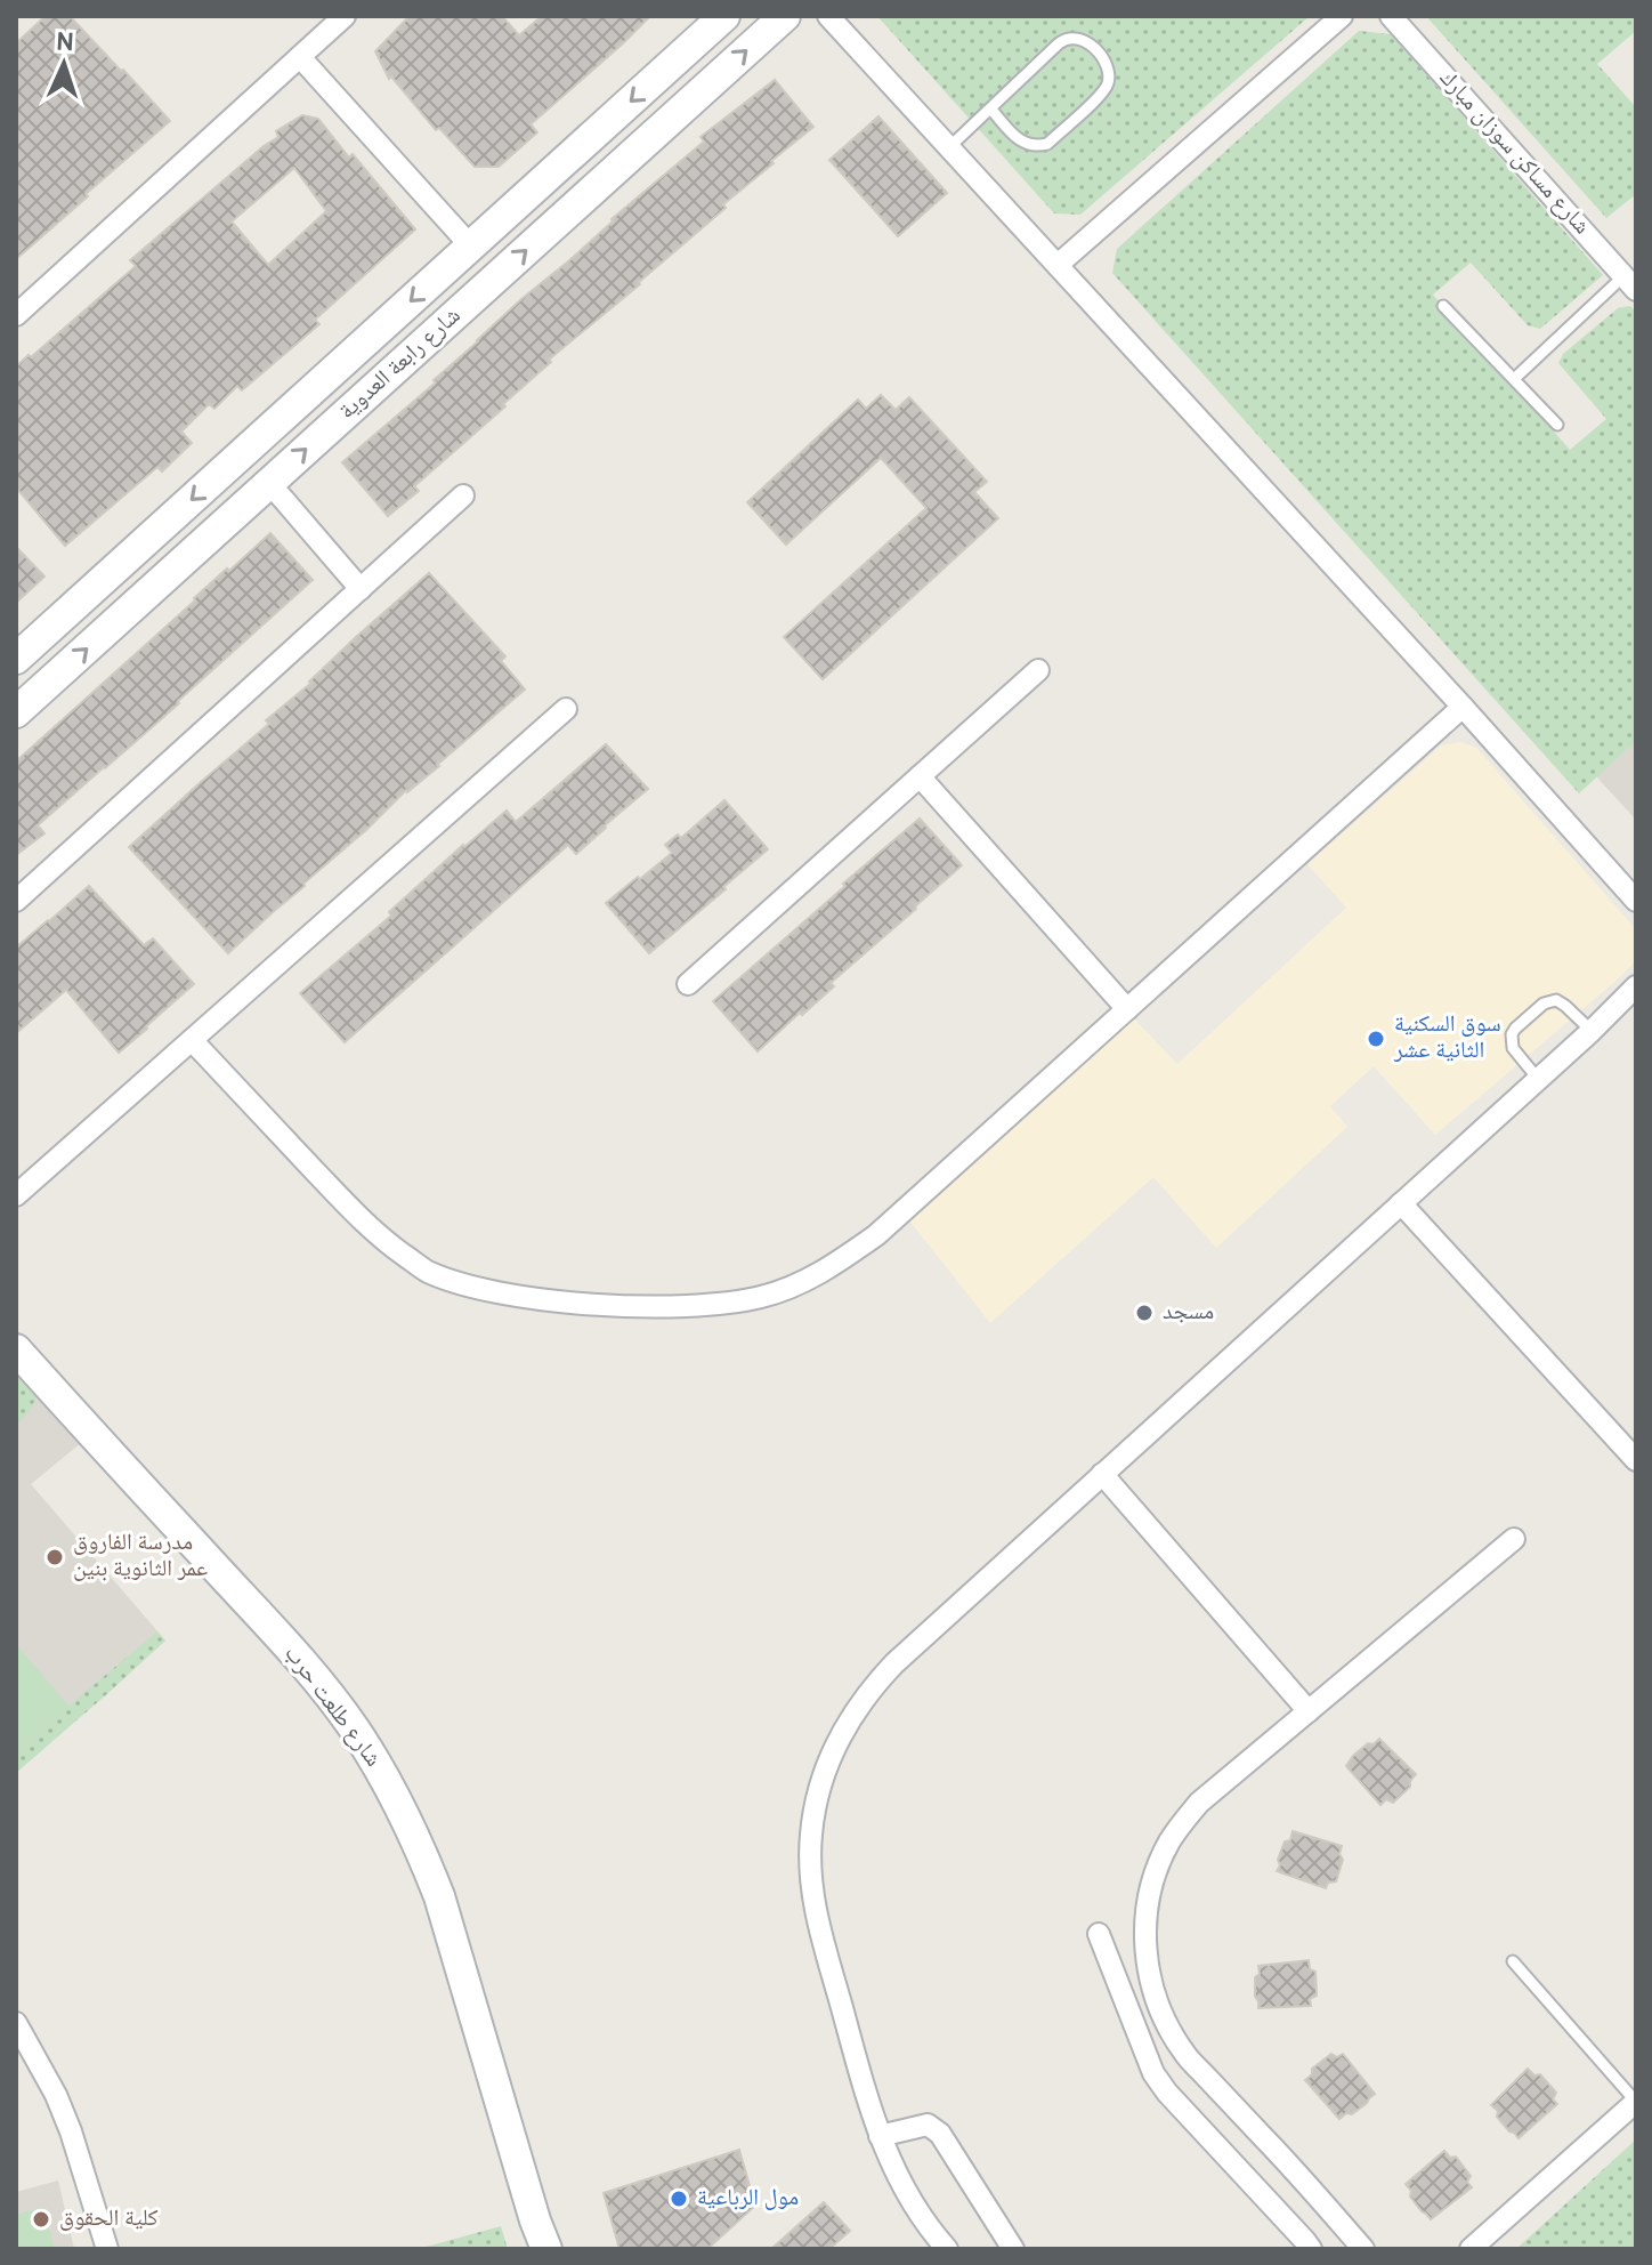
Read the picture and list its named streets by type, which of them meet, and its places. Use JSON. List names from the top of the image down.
{
  "streets": {
    "street": ["شارع مساكن سوزان مبارك", "شارع رابعة العدوية", "شارع طلعت حرب"]
  },
  "places": [
    "سوق السكنية الثانية عشر",
    "مسجد",
    "مدرسة الفاروق عمر الثانوية بنين",
    "مول الرباعية",
    "كلية الحقوق"
  ],
  "north": "top"
}
